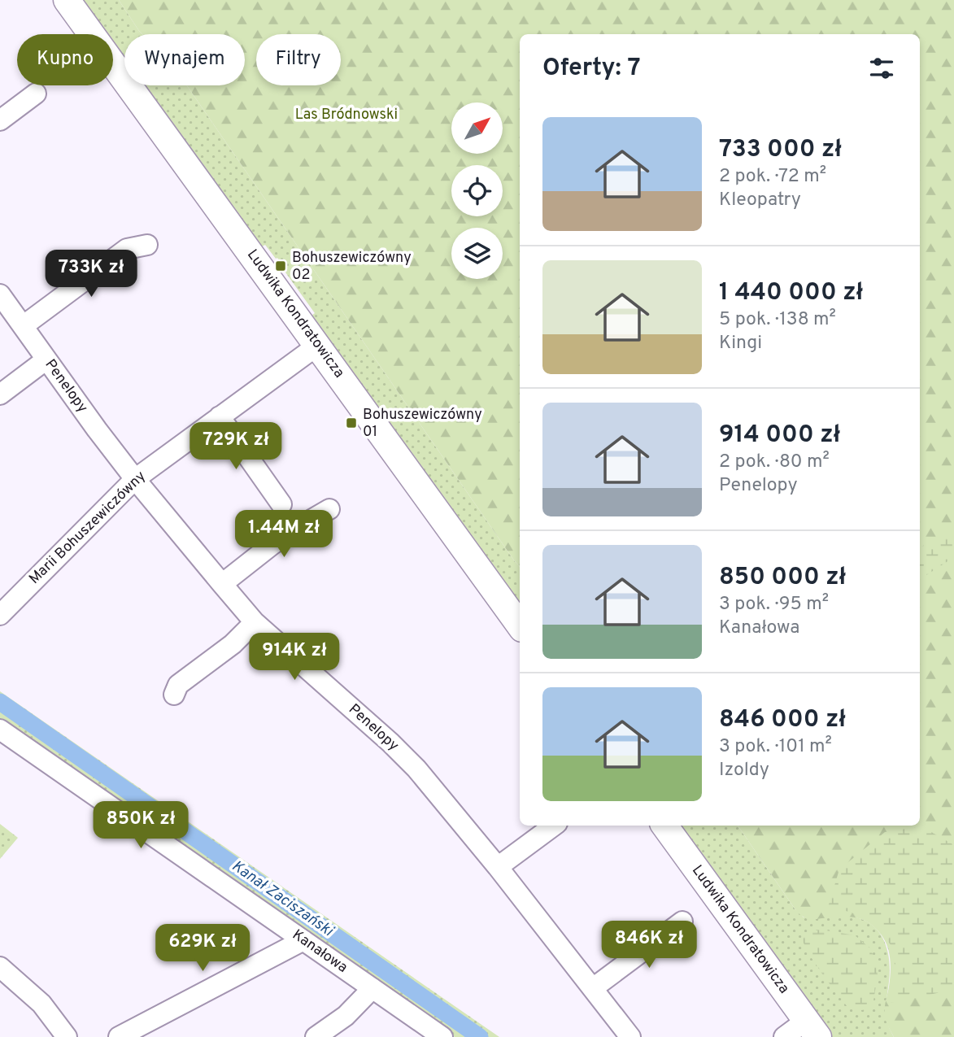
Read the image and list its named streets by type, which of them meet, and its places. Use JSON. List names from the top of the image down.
{
  "streets": {
    "main road": ["Ludwika Kondratowicza"],
    "street": ["Penelopy", "Marii Bohuszewiczówny", "Kanałowa"]
  },
  "crossings": [
    ["Ludwika Kondratowicza", "Marii Bohuszewiczówny"],
    ["Penelopy", "Marii Bohuszewiczówny"]
  ],
  "water": ["Kanał Zaciszański"],
  "parks": ["Las Bródnowski"],
  "places": {
    "transit": ["Bohuszewiczówny 02", "Bohuszewiczówny 01"]
  },
  "north": "top right",
  "page": {
    "chip": ["Kupno", "Wynajem", "Filtry"],
    "heading": "Oferty: 7",
    "list": [
      {
        "name": "733 000 zł",
        "note": "2 pok. · 72 m² · Kleopatry"
      },
      {
        "name": "1 440 000 zł",
        "note": "5 pok. · 138 m² · Kingi"
      },
      {
        "name": "914 000 zł",
        "note": "2 pok. · 80 m² · Penelopy"
      },
      {
        "name": "850 000 zł",
        "note": "3 pok. · 95 m² · Kanałowa"
      },
      {
        "name": "846 000 zł",
        "note": "3 pok. · 101 m² · Izoldy"
      }
    ],
    "price": [
      "733K zł",
      "729K zł",
      "1.44M zł",
      "914K zł",
      "850K zł",
      "846K zł",
      "629K zł"
    ]
  }
}
